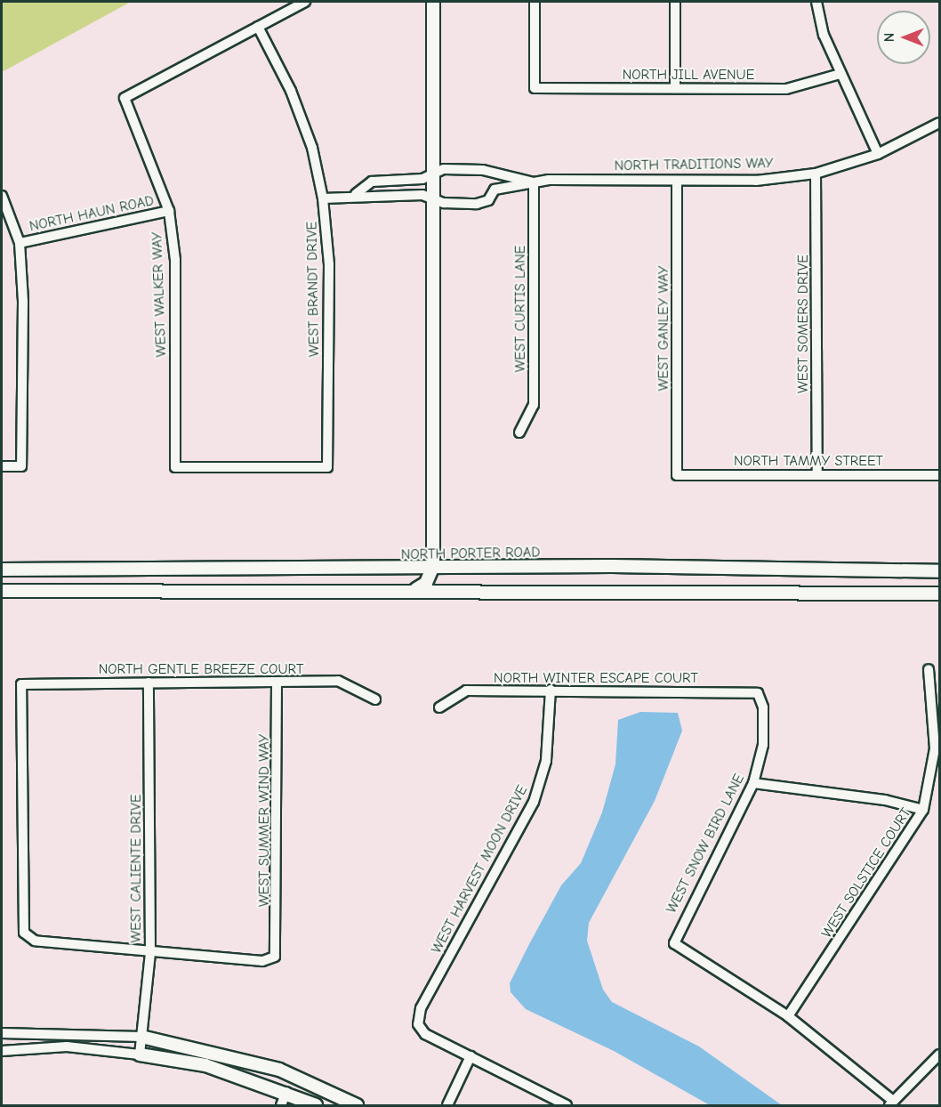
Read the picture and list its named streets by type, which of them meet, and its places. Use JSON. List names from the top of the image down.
{
  "streets": {
    "street": [
      "NORTH JILL AVENUE",
      "NORTH TRADITIONS WAY",
      "NORTH HAUN ROAD",
      "WEST BRANDT DRIVE",
      "WEST WALKER WAY",
      "WEST CURTIS LANE",
      "WEST SOMERS DRIVE",
      "WEST GANLEY WAY",
      "NORTH TAMMY STREET",
      "NORTH PORTER ROAD",
      "NORTH GENTLE BREEZE COURT",
      "NORTH WINTER ESCAPE COURT",
      "WEST SUMMER WIND WAY",
      "WEST SNOW BIRD LANE",
      "WEST CALIENTE DRIVE",
      "WEST HARVEST MOON DRIVE",
      "WEST SOLSTICE COURT"
    ]
  },
  "crossings": [
    ["NORTH TRADITIONS WAY", "WEST BRANDT DRIVE"],
    ["NORTH TRADITIONS WAY", "WEST CURTIS LANE"],
    ["NORTH TRADITIONS WAY", "WEST SOMERS DRIVE"],
    ["NORTH TRADITIONS WAY", "WEST GANLEY WAY"],
    ["NORTH HAUN ROAD", "WEST WALKER WAY"],
    ["WEST BRANDT DRIVE", "WEST WALKER WAY"],
    ["WEST SOMERS DRIVE", "NORTH TAMMY STREET"],
    ["WEST GANLEY WAY", "NORTH TAMMY STREET"],
    ["NORTH GENTLE BREEZE COURT", "WEST SUMMER WIND WAY"],
    ["NORTH GENTLE BREEZE COURT", "WEST CALIENTE DRIVE"],
    ["NORTH WINTER ESCAPE COURT", "WEST SNOW BIRD LANE"],
    ["NORTH WINTER ESCAPE COURT", "WEST HARVEST MOON DRIVE"],
    ["WEST SUMMER WIND WAY", "WEST CALIENTE DRIVE"],
    ["WEST SNOW BIRD LANE", "WEST SOLSTICE COURT"]
  ],
  "north": "left"
}
